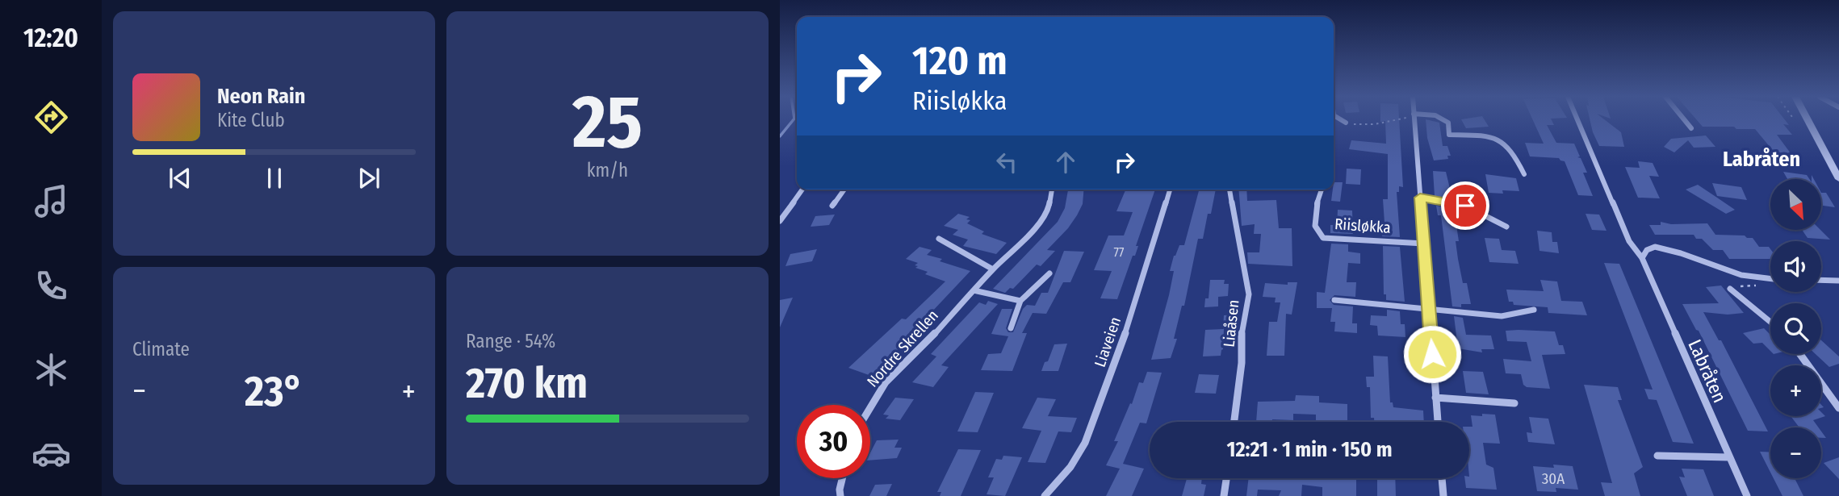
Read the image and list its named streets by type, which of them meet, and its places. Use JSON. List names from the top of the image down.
{
  "streets": {
    "street": [
      "Riisløkka",
      "Liaåsen",
      "Liaveien",
      "Nordre Skrellen",
      "Labråten"
    ]
  },
  "districts": ["Labråten"],
  "house_numbers": ["77", "30A"],
  "north": "bottom right",
  "page": {
    "tabs": "12:20",
    "tile": [
      ["25", "km/h"],
      "Climate",
      ["Range · 54%", "270 km"]
    ],
    "turn": ["120 m", "Riisløkka"],
    "song": ["Neon Rain", "Kite Club"],
    "map_buttons": ["+", "−"],
    "heat": ["−", "23°", "+"],
    "limit": "30",
    "trip": "12:21 · 1 min · 150 m"
  }
}
